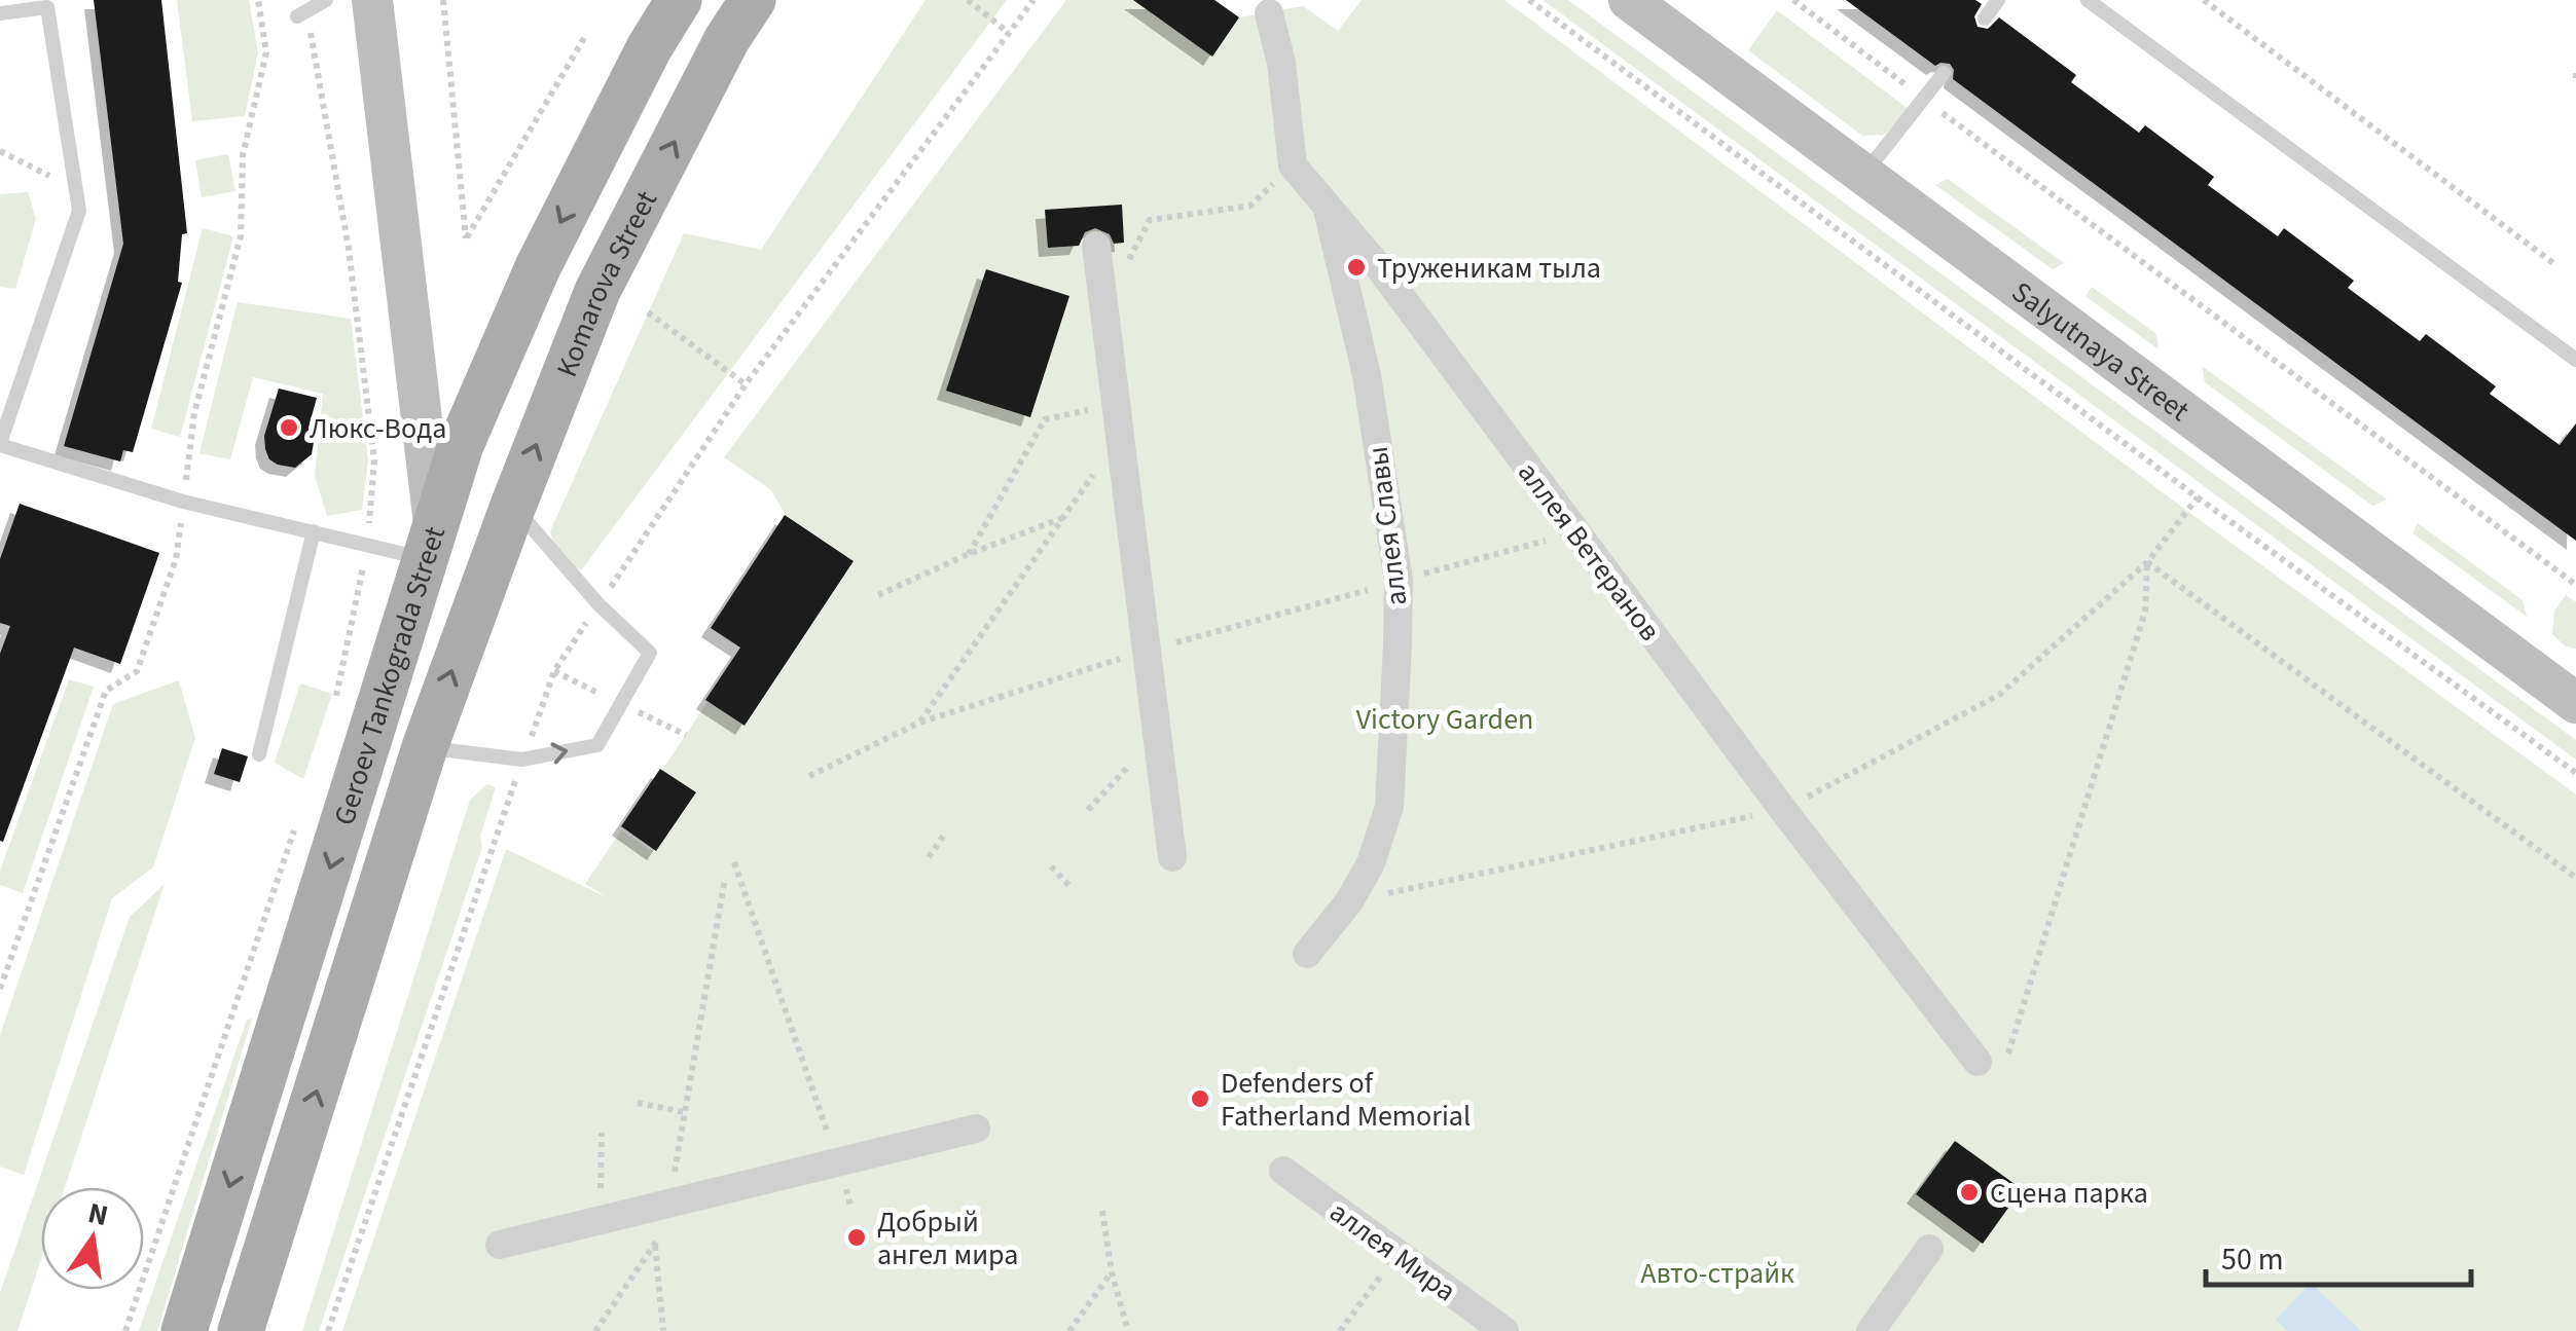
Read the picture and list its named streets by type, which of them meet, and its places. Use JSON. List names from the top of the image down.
{
  "streets": {
    "main road": ["Komarova Street", "Geroev Tankograda Street"],
    "street": [
      "Salyutnaya Street",
      "аллея Славы",
      "аллея Ветеранов",
      "аллея Мира"
    ]
  },
  "crossings": [
    ["Komarova Street", "Geroev Tankograda Street"],
    ["аллея Славы", "аллея Ветеранов"]
  ],
  "parks": ["Victory Garden", "Авто-страйк"],
  "places": [
    "Труженикам тыла",
    "Люкс-Вода",
    "Defenders of Fatherland Memorial",
    "Сцена парка",
    "Добрый ангел мира"
  ],
  "scale_bar": "50 m",
  "north": "top"
}
